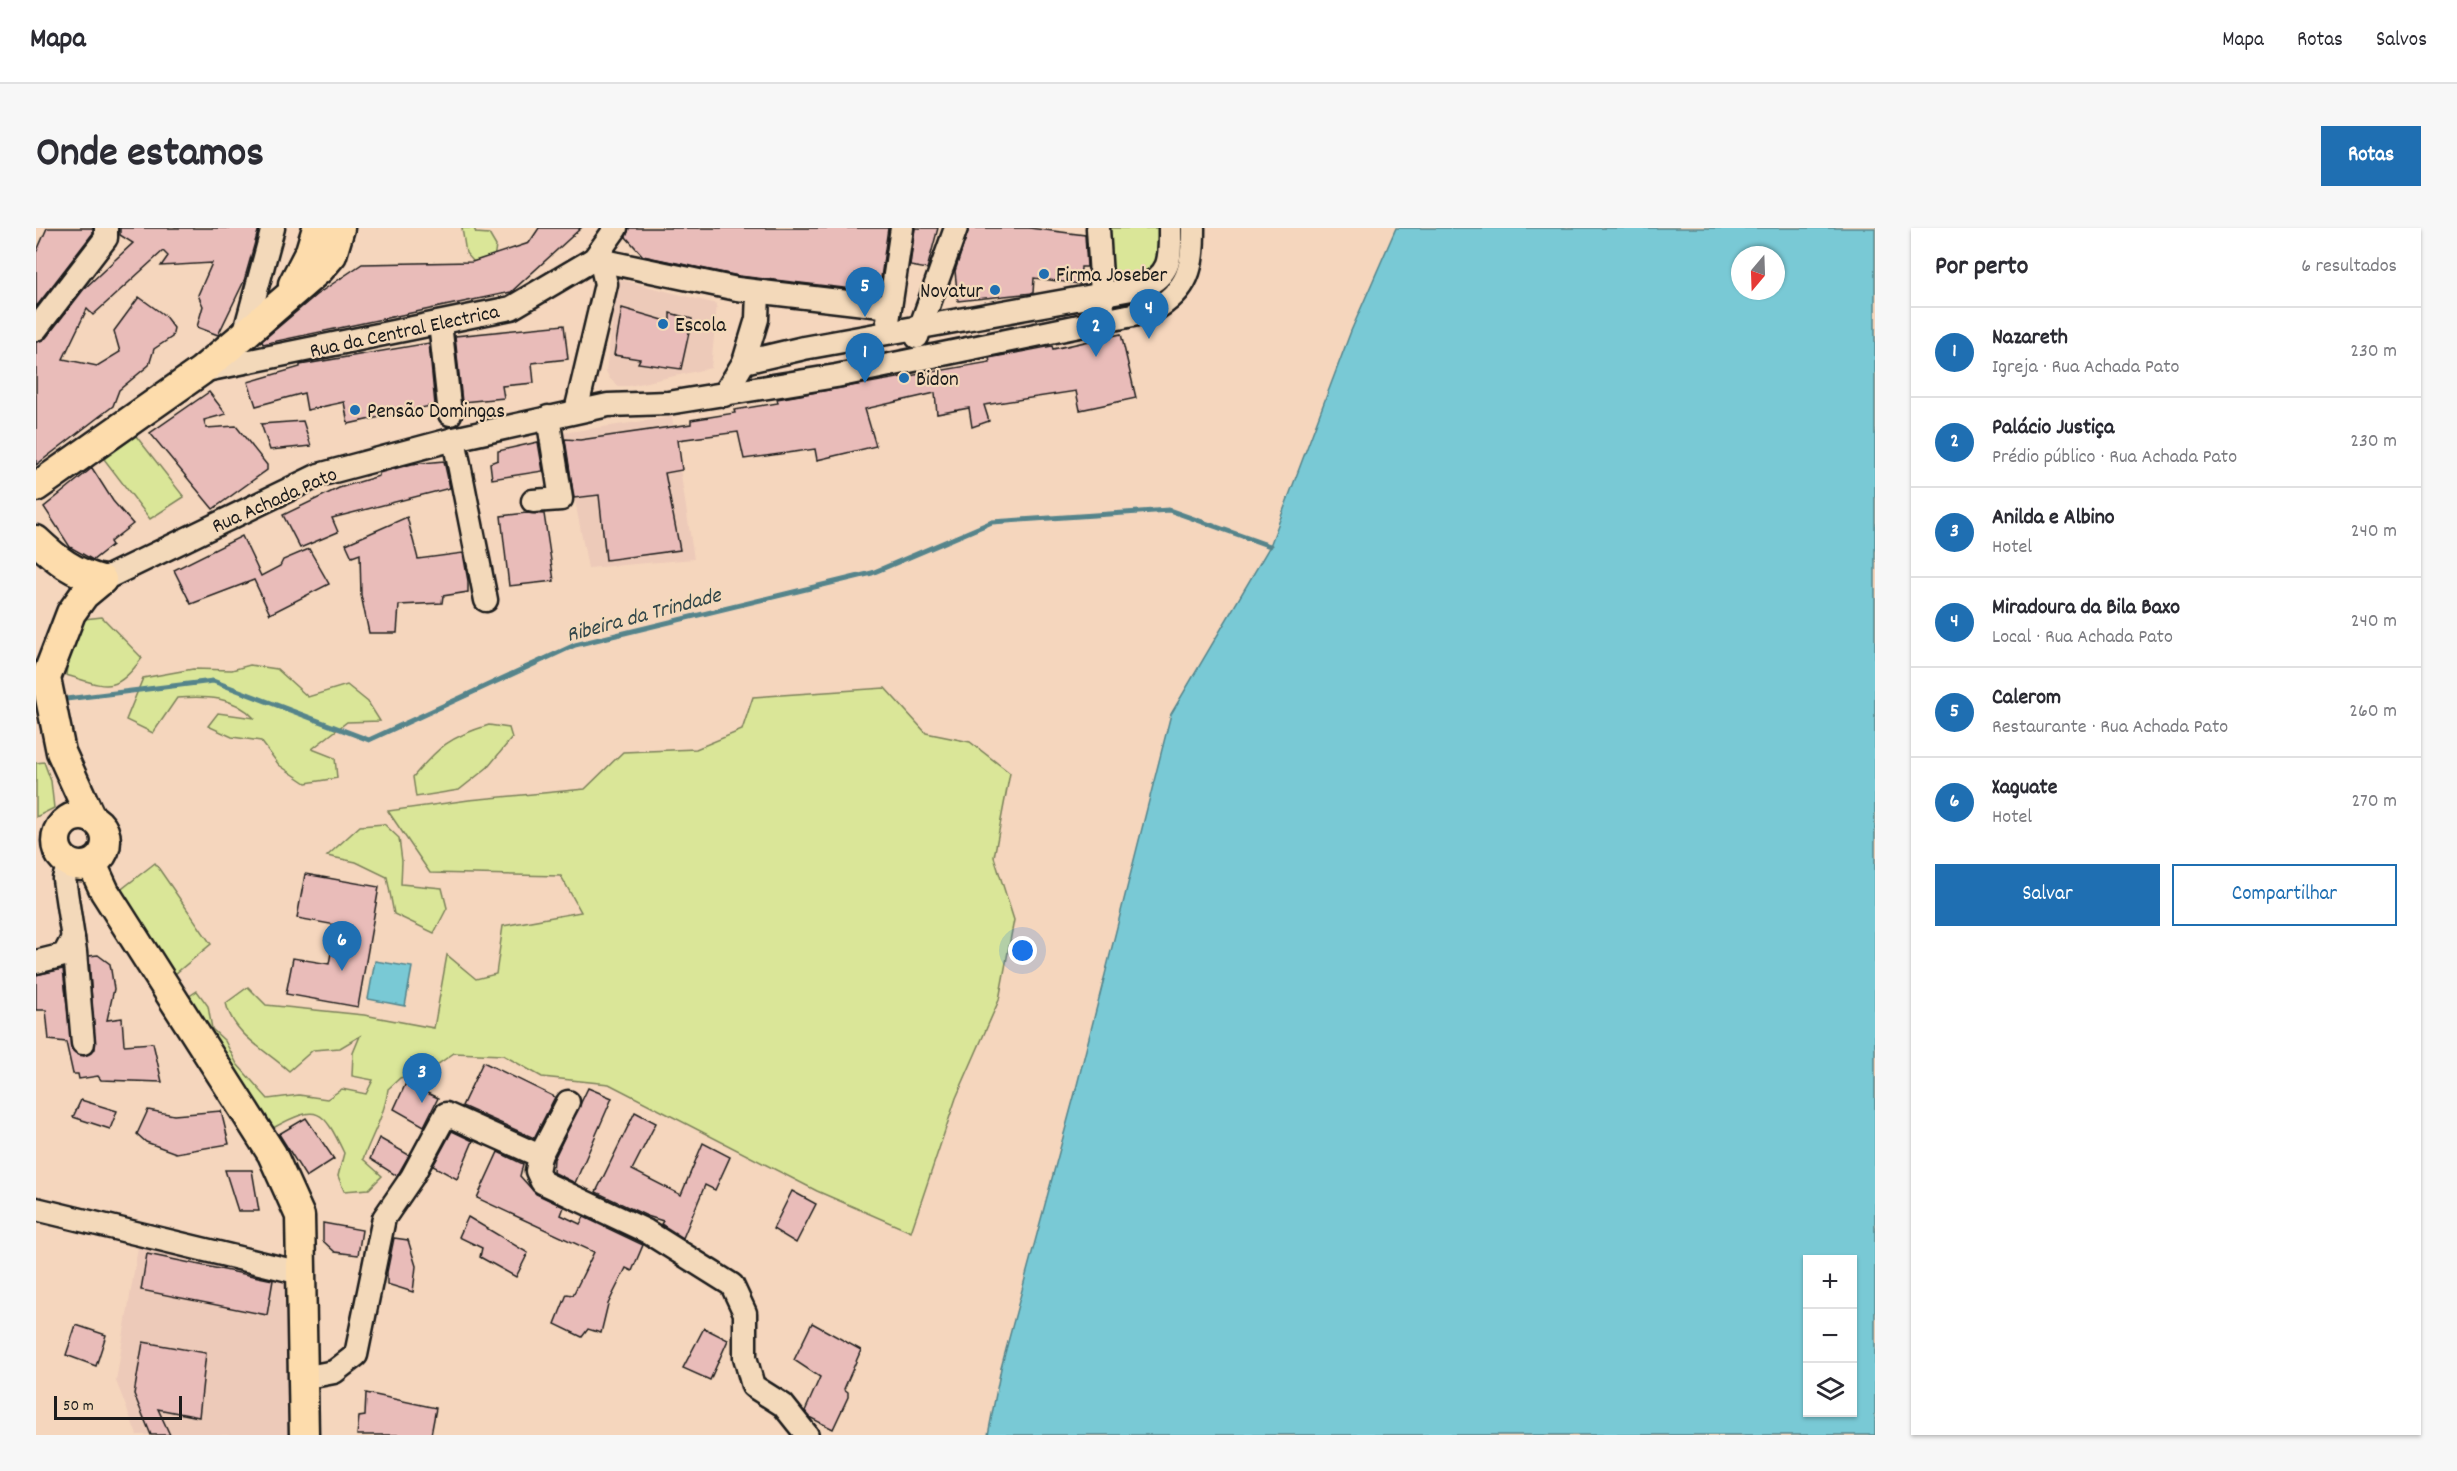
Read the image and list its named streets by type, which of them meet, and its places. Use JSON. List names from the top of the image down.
{
  "streets": {
    "street": ["Rua da Central Electrica", "Rua Achada Pato"]
  },
  "water": ["Ribeira da Trindade"],
  "places": [
    "Firma Joseber",
    "Novatur",
    "Escola",
    "Bidon",
    "Pensão Domingas"
  ],
  "scale_bar": "50 m",
  "north": "bottom",
  "page": {
    "header": "Mapa",
    "nav": ["Mapa", "Rotas", "Salvos"],
    "title": "Onde estamos",
    "buttons": [
      "Rotas",
      ["Salvar", "Compartilhar"]
    ],
    "heading": ["Por perto", "6 resultados"],
    "pins": [
      "5",
      "4",
      "2",
      "1",
      "6",
      "3"
    ],
    "list": [
      {
        "mark": "1",
        "name": "Nazareth",
        "note": "Igreja · Rua Achada Pato",
        "value": "230 m"
      },
      {
        "mark": "2",
        "name": "Palácio Justiça",
        "note": "Prédio público · Rua Achada Pato",
        "value": "230 m"
      },
      {
        "mark": "3",
        "name": "Anilda e Albino",
        "note": "Hotel",
        "value": "240 m"
      },
      {
        "mark": "4",
        "name": "Miradoura da Bila Baxo",
        "note": "Local · Rua Achada Pato",
        "value": "240 m"
      },
      {
        "mark": "5",
        "name": "Calerom",
        "note": "Restaurante · Rua Achada Pato",
        "value": "260 m"
      },
      {
        "mark": "6",
        "name": "Xaguate",
        "note": "Hotel",
        "value": "270 m"
      }
    ],
    "map_buttons": ["+", "−"],
    "scale": "50 m"
  }
}
